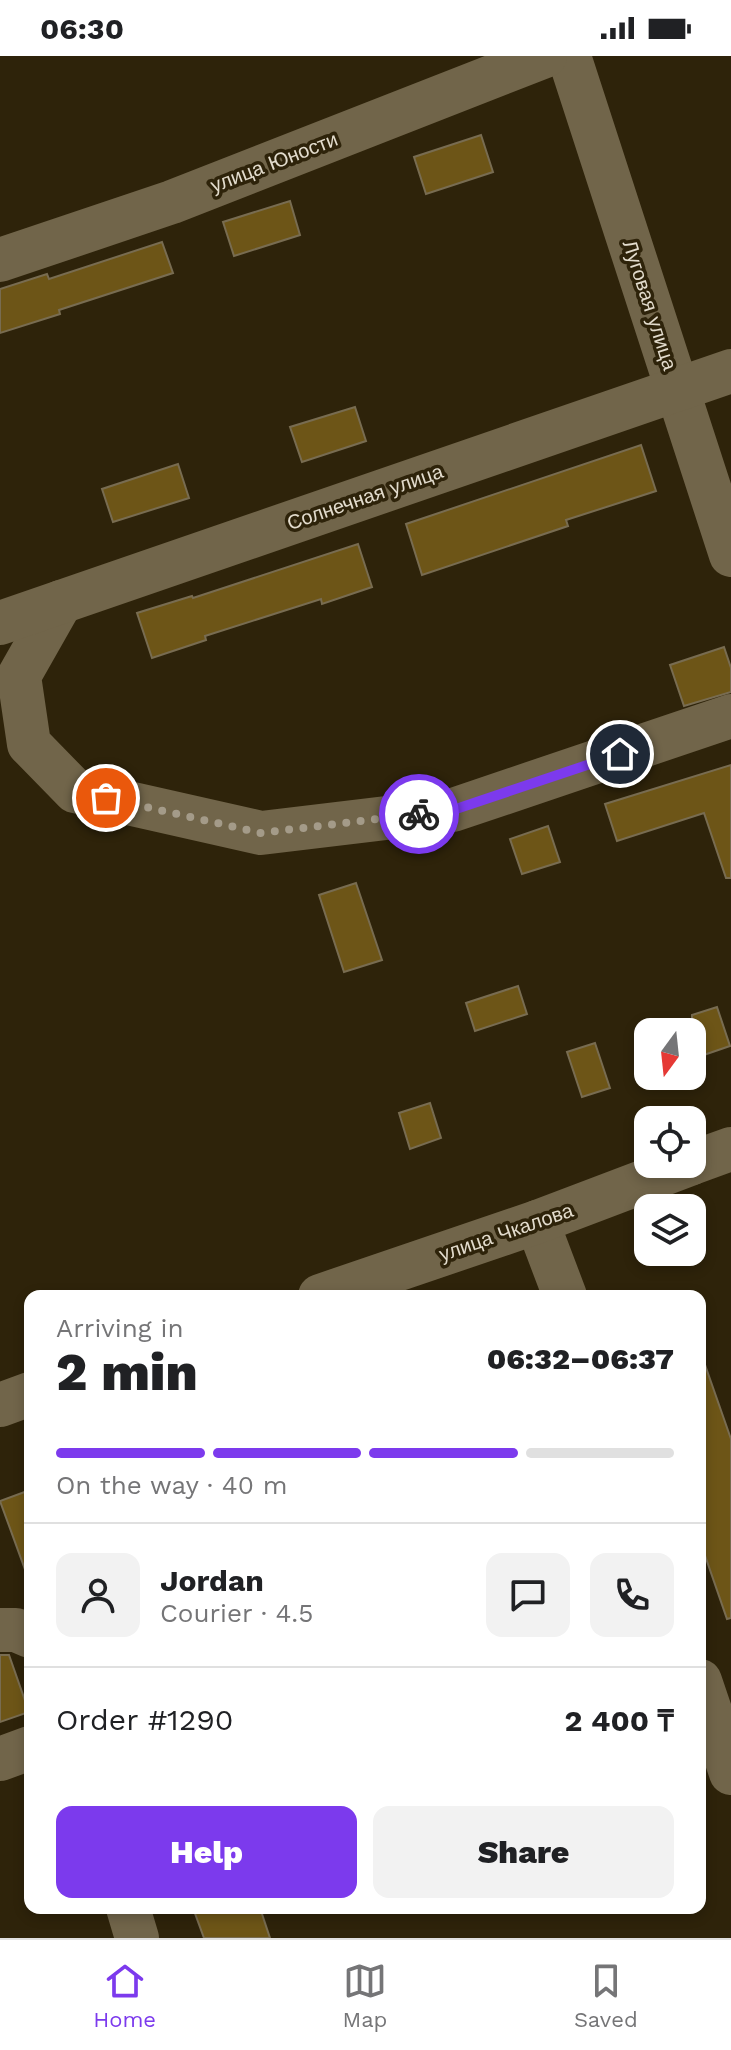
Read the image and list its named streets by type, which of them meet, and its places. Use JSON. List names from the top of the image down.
{
  "streets": {
    "street": [
      "улица Юности",
      "Луговая улица",
      "Солнечная улица",
      "улица Чкалова"
    ]
  },
  "crossings": [
    ["Луговая улица", "Солнечная улица"]
  ],
  "north": "bottom",
  "page": {
    "status": "06:30",
    "heading": ["2 min", "Arriving in", "06:32–06:37"],
    "panel": [
      "Jordan",
      "Courier · 4.5",
      "Order #1290",
      "2 400 ₸"
    ],
    "bar": "On the way · 40 m",
    "buttons": ["Help", "Share"],
    "tabs": ["Home", "Map", "Saved"]
  }
}
